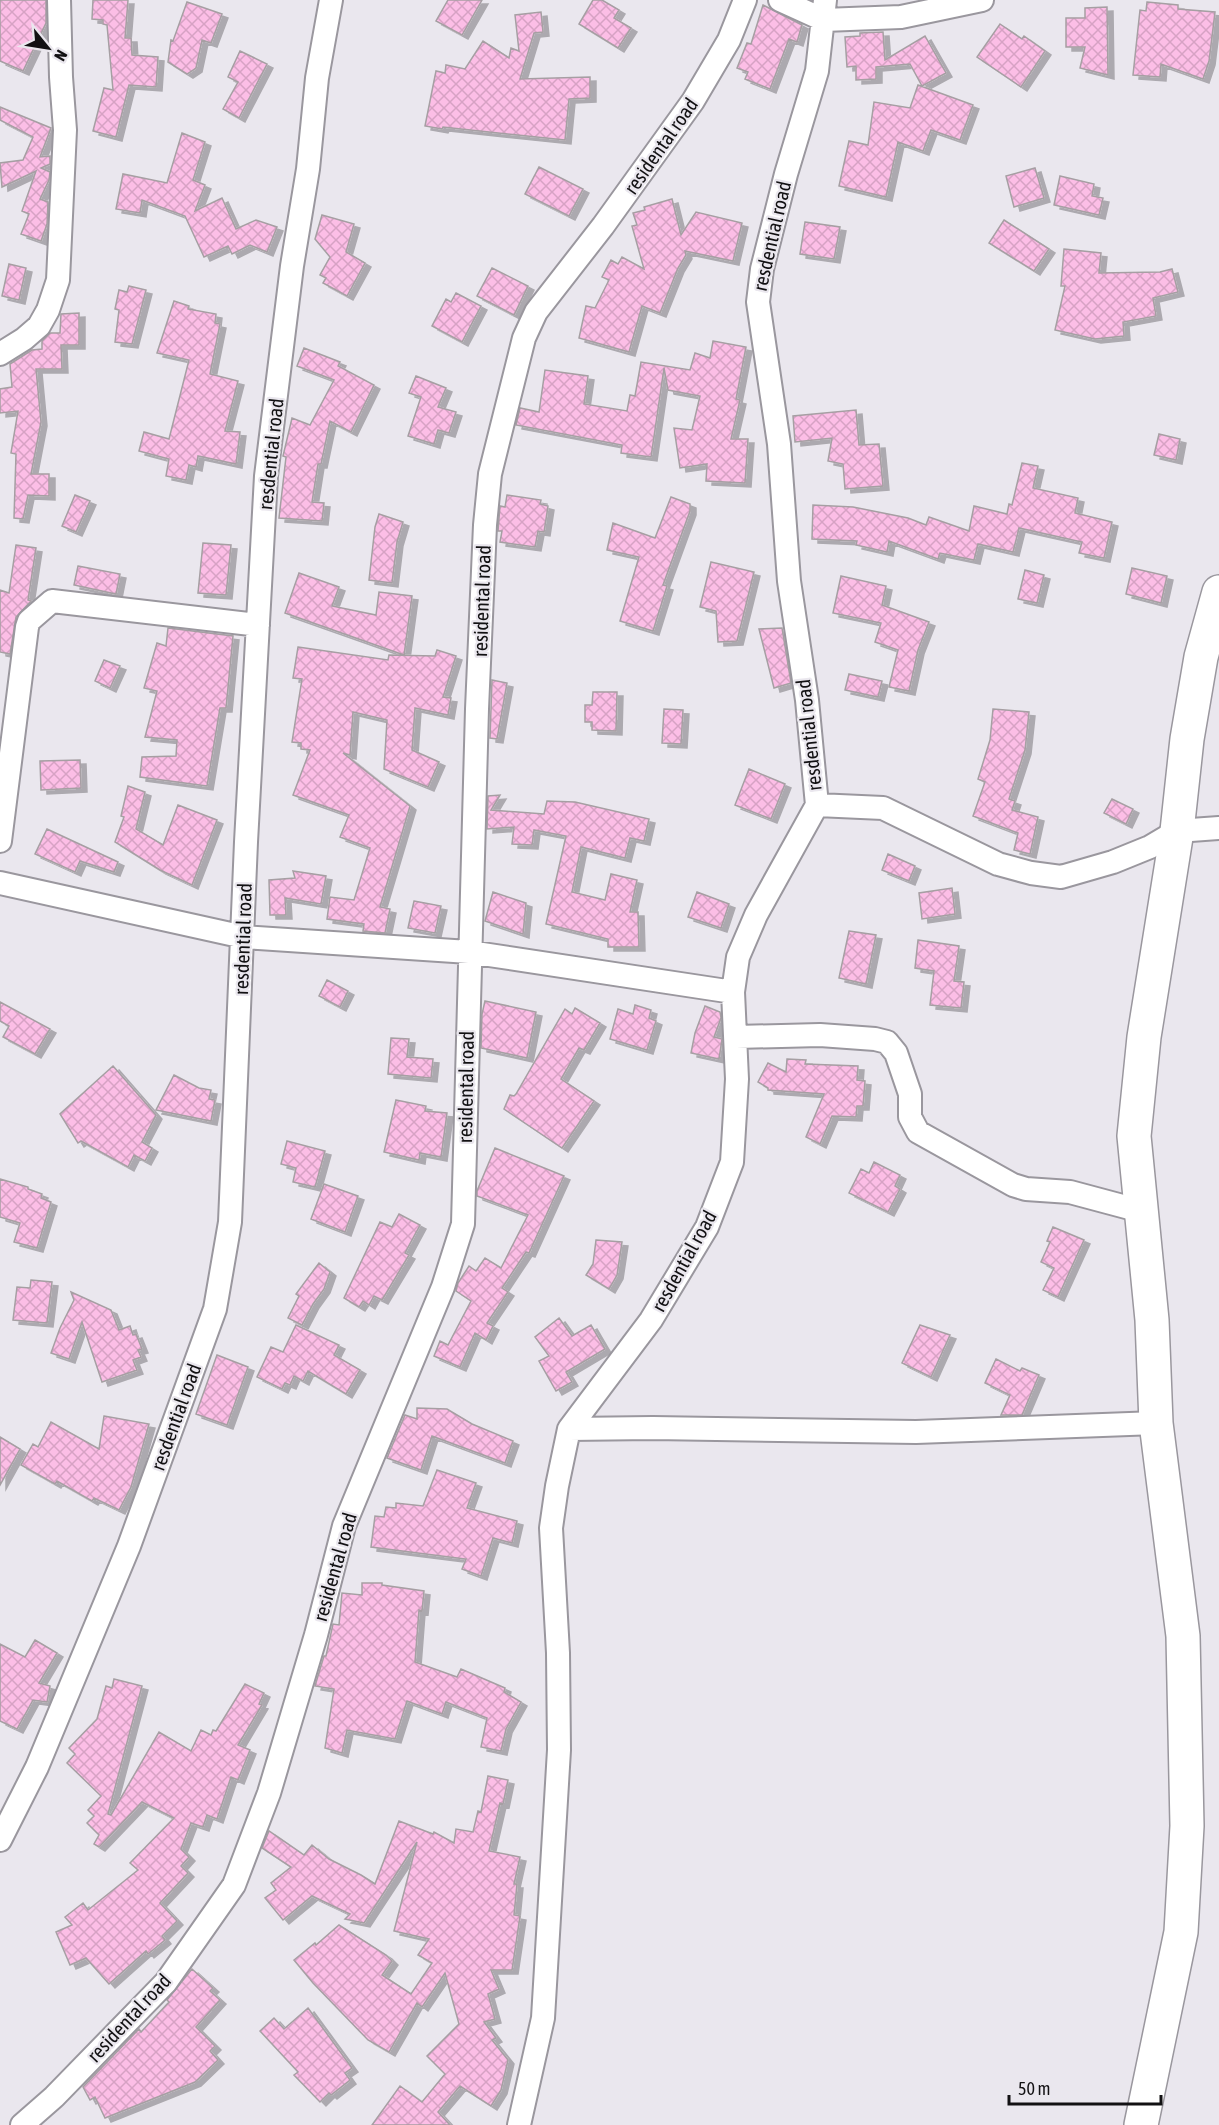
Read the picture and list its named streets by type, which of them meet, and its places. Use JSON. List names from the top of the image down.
{
  "streets": {
    "street": ["residental road", "resdential road"]
  },
  "scale_bar": "50 m",
  "north": "bottom right"
}
